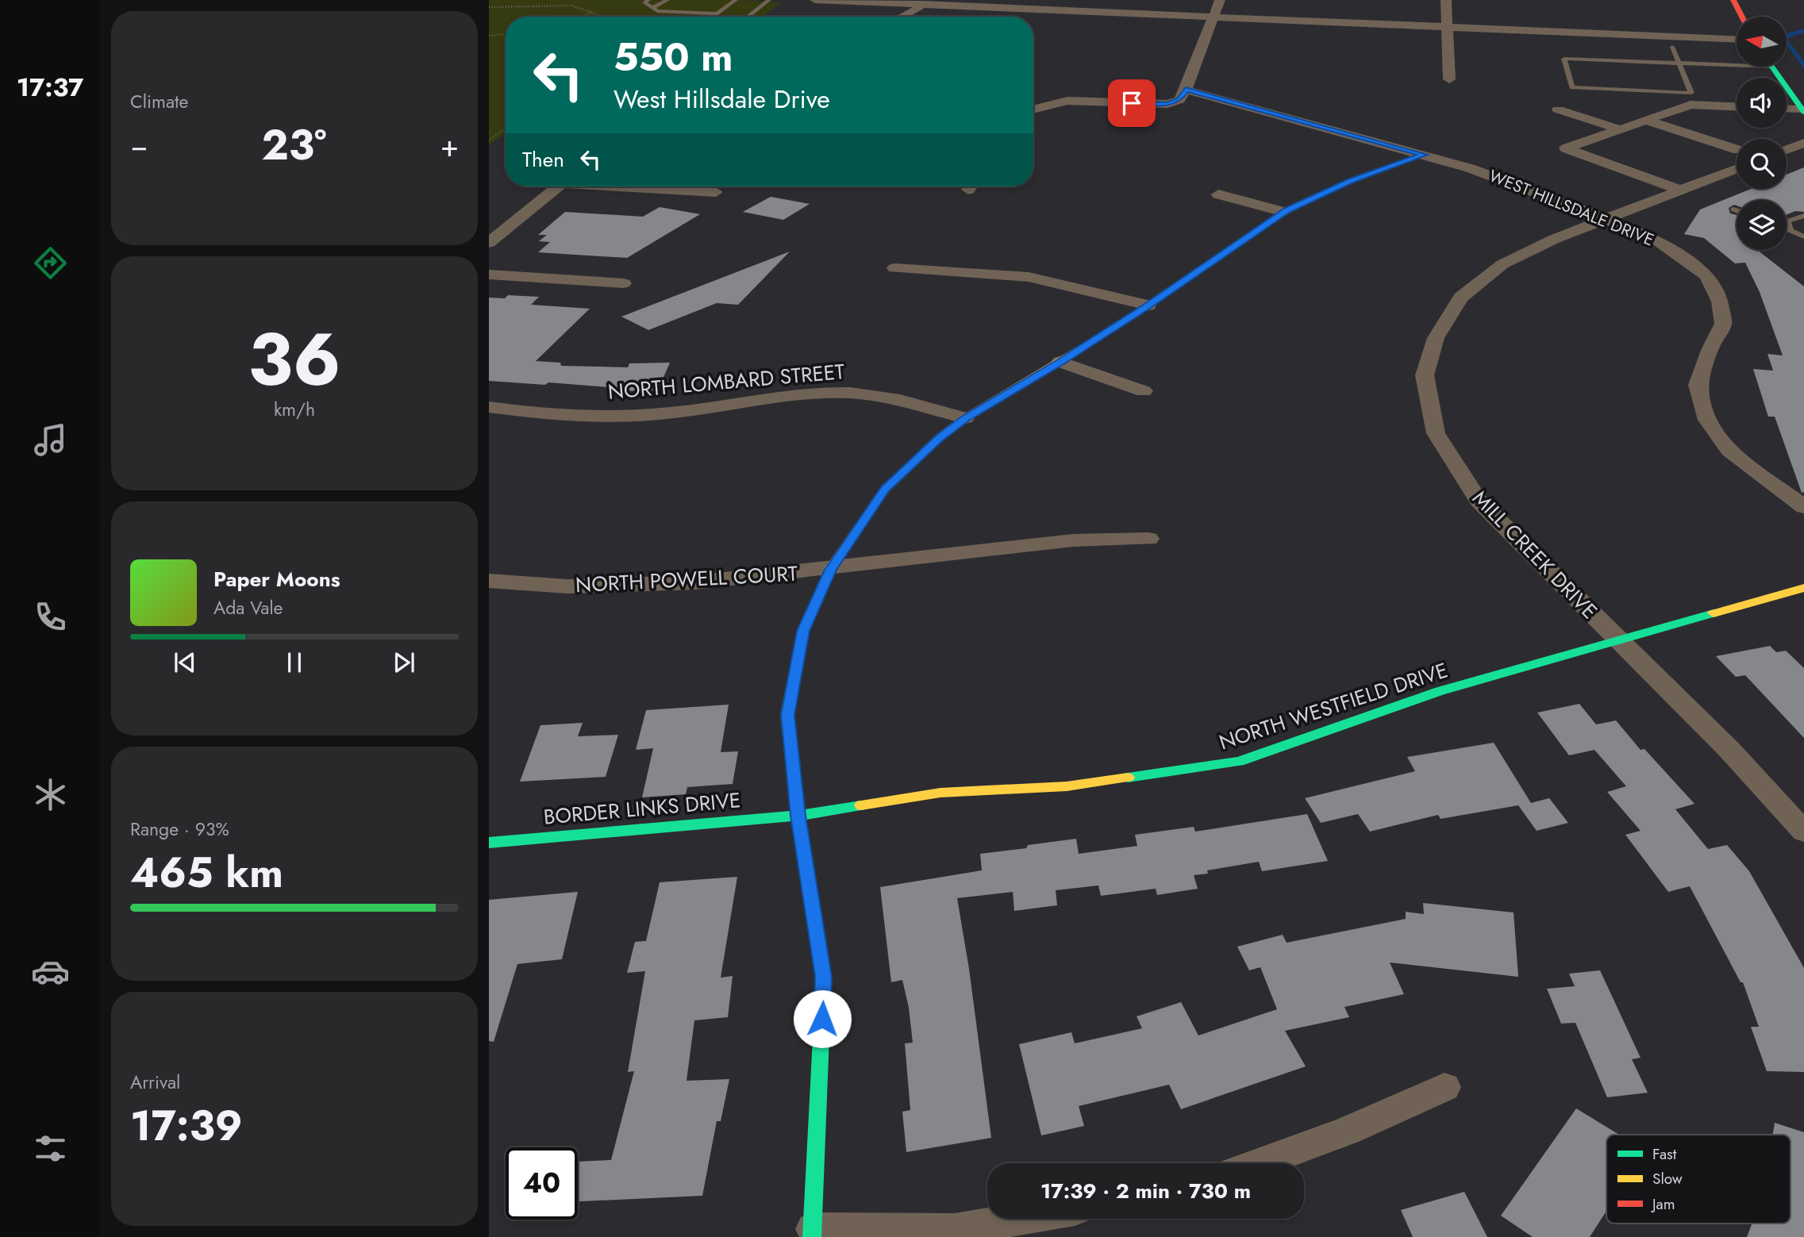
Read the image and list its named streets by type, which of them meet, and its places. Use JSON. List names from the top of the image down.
{
  "streets": {
    "street": [
      "WEST HILLSDALE DRIVE",
      "NORTH LOMBARD STREET",
      "MILL CREEK DRIVE",
      "NORTH POWELL COURT",
      "NORTH WESTFIELD DRIVE",
      "BORDER LINKS DRIVE"
    ]
  },
  "crossings": [
    ["WEST HILLSDALE DRIVE", "MILL CREEK DRIVE"],
    ["MILL CREEK DRIVE", "NORTH WESTFIELD DRIVE"],
    ["NORTH WESTFIELD DRIVE", "BORDER LINKS DRIVE"]
  ],
  "legend": ["Fast", "Slow", "Jam"],
  "north": "left",
  "page": {
    "tabs": "17:37",
    "tile": [
      "Climate",
      ["36", "km/h"],
      ["Range · 93%", "465 km"],
      ["Arrival", "17:39"]
    ],
    "turn": ["550 m", "West Hillsdale Drive"],
    "heat": ["−", "23°", "+"],
    "then": "Then",
    "song": ["Paper Moons", "Ada Vale"],
    "limit": "40",
    "trip": "17:39 · 2 min · 730 m"
  }
}
